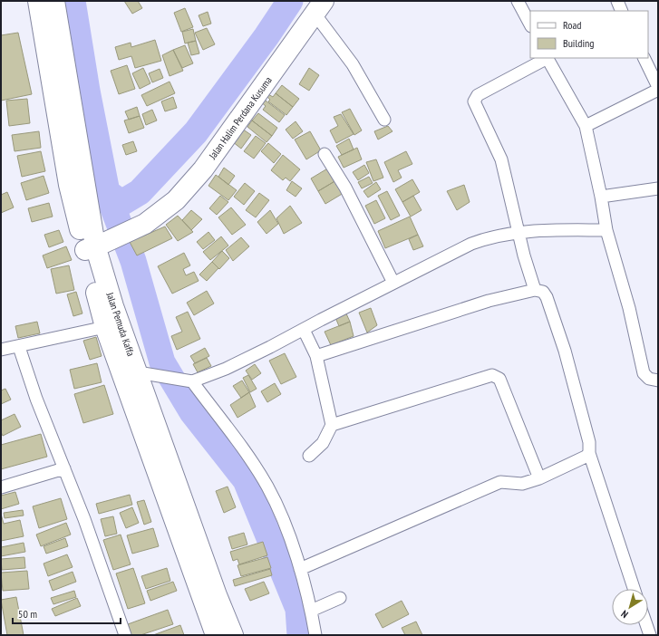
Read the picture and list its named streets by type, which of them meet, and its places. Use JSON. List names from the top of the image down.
{
  "streets": {
    "highway": ["Jalan Halim Perdana Kusuma", "Jalan Pemuda Kaffa"]
  },
  "crossings": [
    ["Jalan Halim Perdana Kusuma", "Jalan Pemuda Kaffa"]
  ],
  "legend": ["Road", "Building"],
  "scale_bar": "50 m",
  "north": "bottom left"
}
